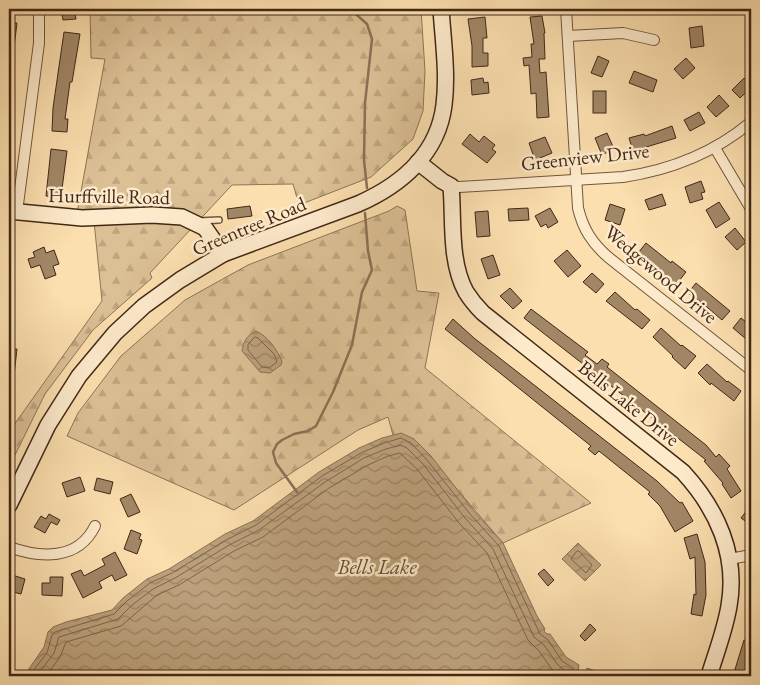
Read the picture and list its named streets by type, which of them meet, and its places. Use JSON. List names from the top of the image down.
{
  "streets": {
    "street": [
      "Greenview Drive",
      "Hurffville Road",
      "Greentree Road",
      "Wedgewood Drive",
      "Bells Lake Drive"
    ]
  },
  "crossings": [
    ["Greenview Drive", "Wedgewood Drive"],
    ["Greenview Drive", "Bells Lake Drive"],
    ["Hurffville Road", "Greentree Road"]
  ],
  "water": ["Bells Lake"]
}
